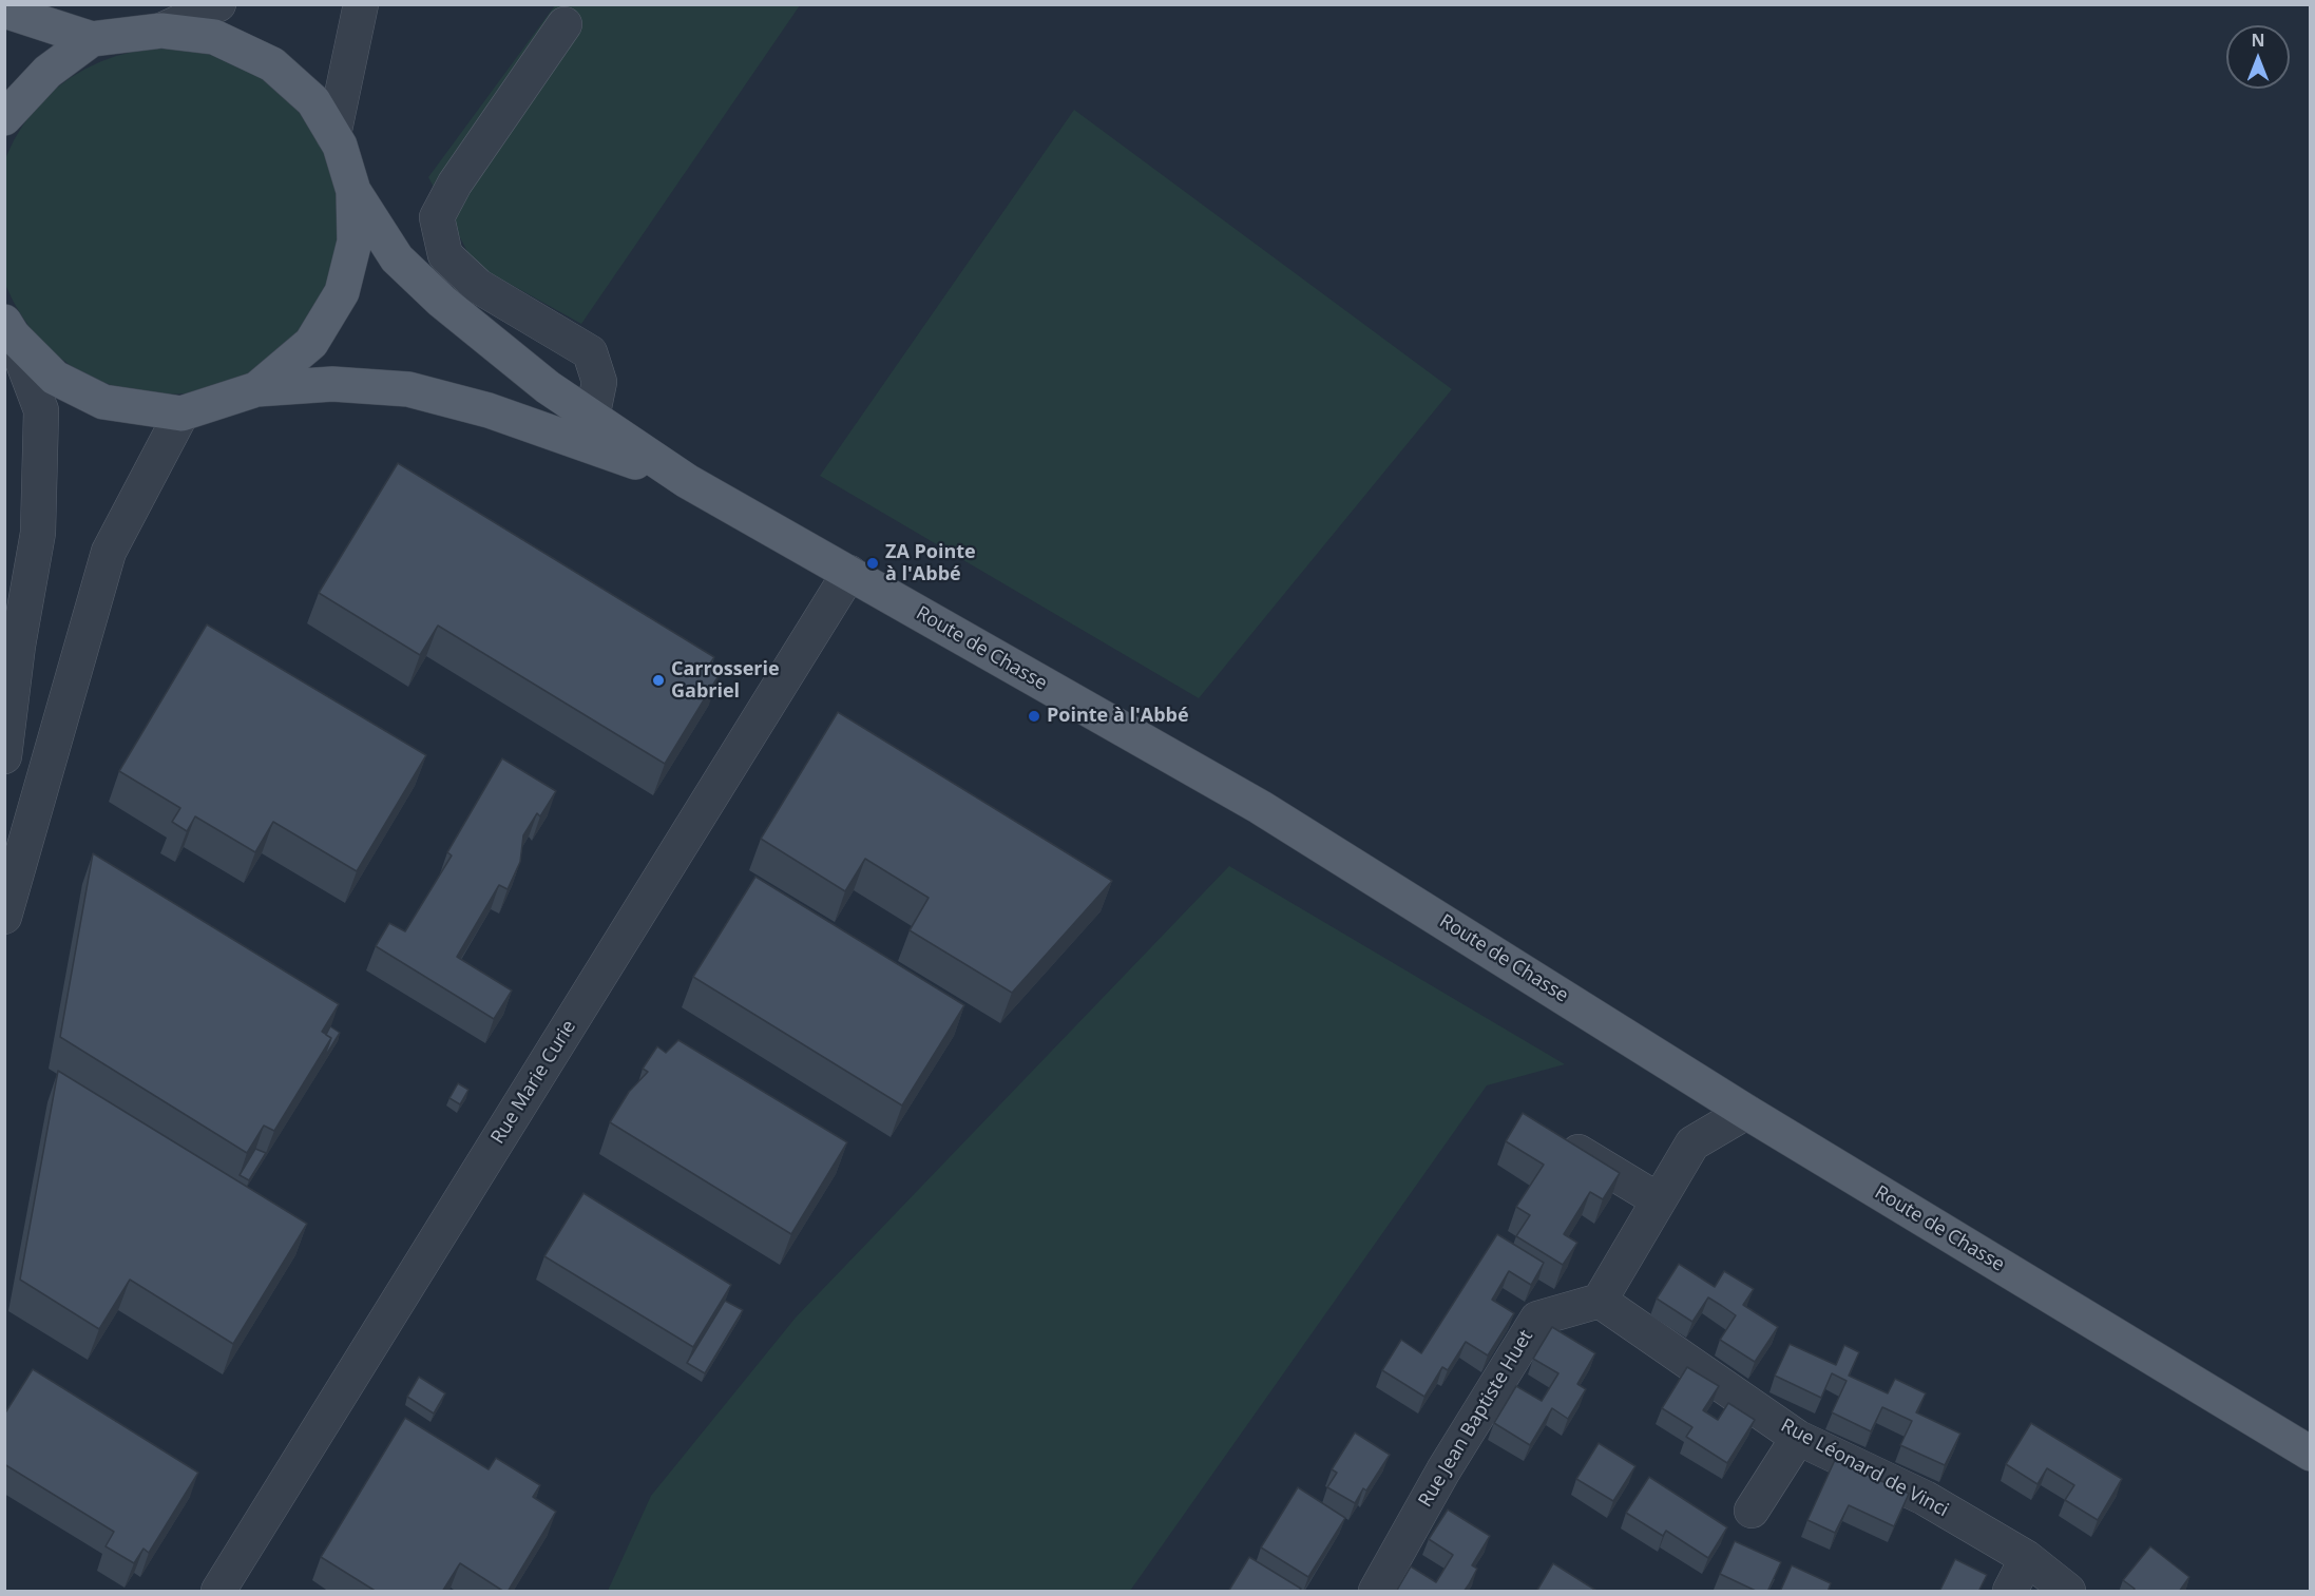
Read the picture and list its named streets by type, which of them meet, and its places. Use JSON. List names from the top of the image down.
{
  "streets": {
    "main road": ["Route de Chasse"],
    "street": ["Rue Marie Curie", "Rue Jean Baptiste Huet", "Rue Léonard de Vinci"]
  },
  "crossings": [
    ["Route de Chasse", "Rue Marie Curie"],
    ["Rue Jean Baptiste Huet", "Rue Léonard de Vinci"]
  ],
  "places": ["ZA Pointe à l'Abbé", "Carrosserie Gabriel", "Pointe à l'Abbé"],
  "north": "top"
}
